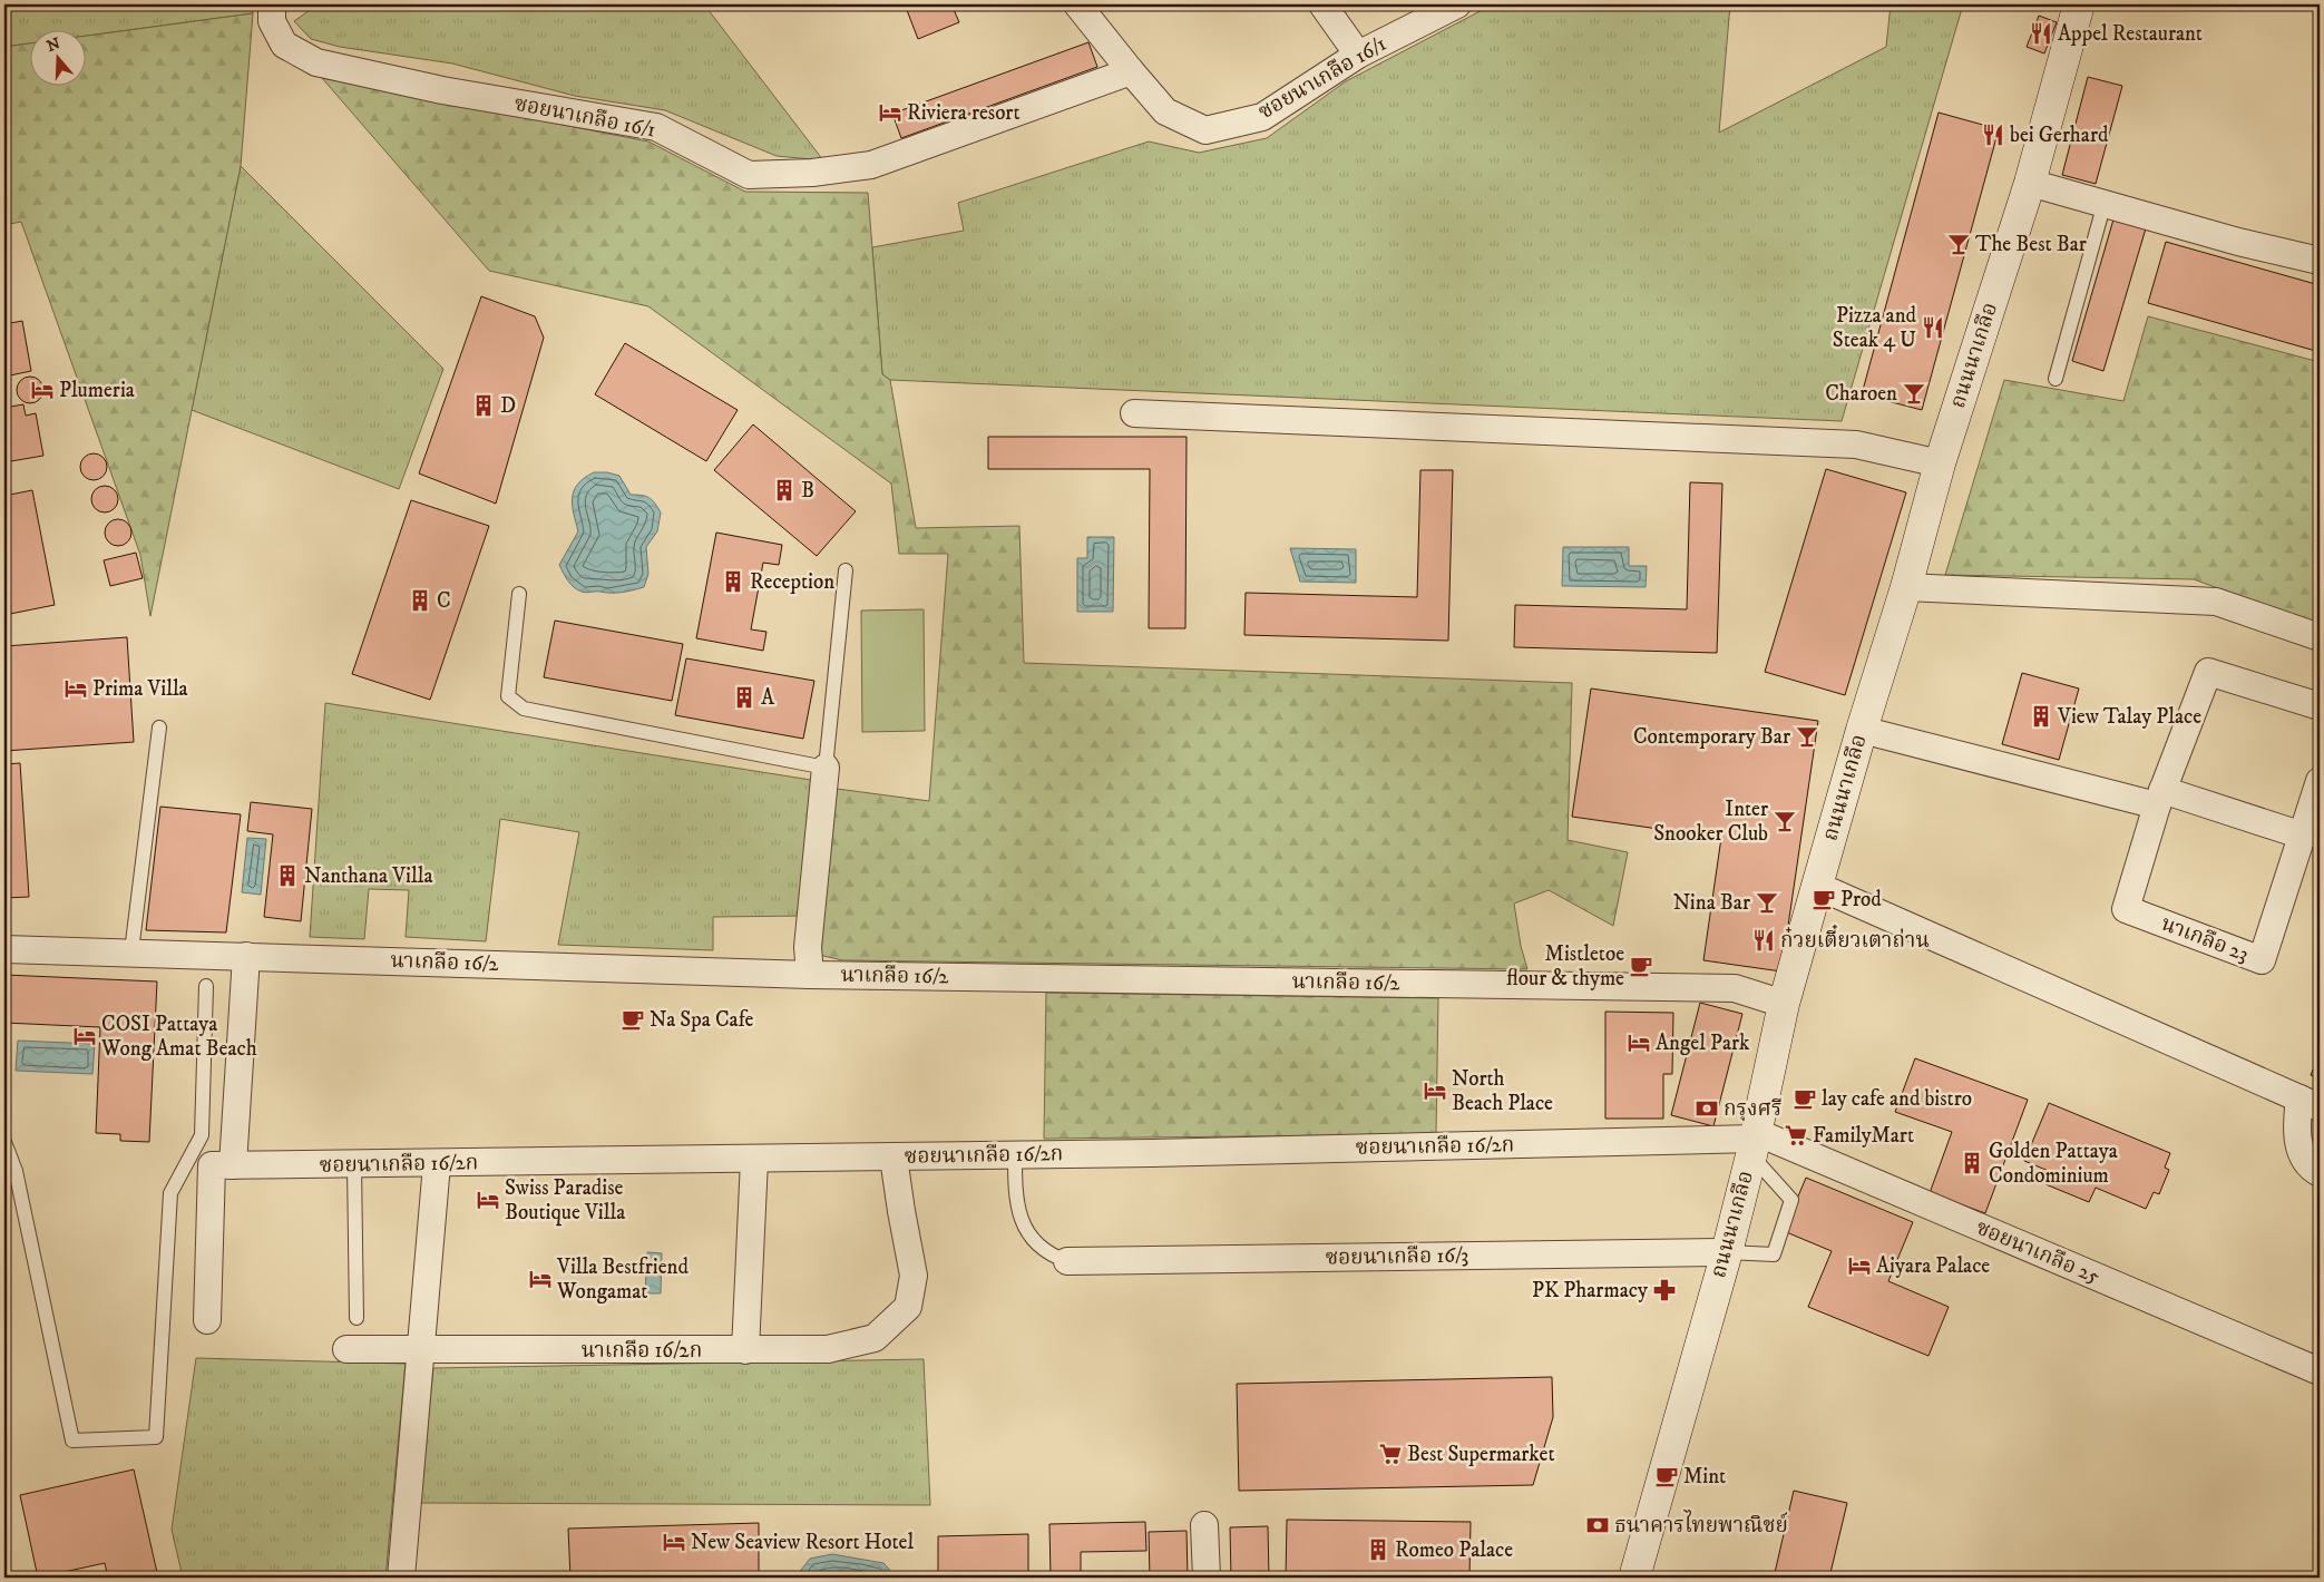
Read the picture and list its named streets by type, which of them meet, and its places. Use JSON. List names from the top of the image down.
{
  "streets": {
    "street": [
      "ซอยนาเกลือ 16/1",
      "ถนนนาเกลือ",
      "นาเกลือ 23",
      "นาเกลือ 16/2",
      "ซอยนาเกลือ 16/2ก",
      "ซอยนาเกลือ 25",
      "ซอยนาเกลือ 16/3",
      "นาเกลือ 16/2ก"
    ]
  },
  "crossings": [
    ["ถนนนาเกลือ", "นาเกลือ 16/2"],
    ["ถนนนาเกลือ", "ซอยนาเกลือ 16/2ก"],
    ["ถนนนาเกลือ", "ซอยนาเกลือ 25"],
    ["ถนนนาเกลือ", "ซอยนาเกลือ 16/3"],
    ["ซอยนาเกลือ 16/2ก", "ซอยนาเกลือ 25"],
    ["ซอยนาเกลือ 16/2ก", "นาเกลือ 16/2ก"]
  ],
  "places": {
    "restaurant": [
      "Appel Restaurant",
      "bei Gerhard",
      "Pizza and Steak 4 U",
      "ก๋วยเตี๋ยวเตาถ่าน"
    ],
    "hotel": [
      "Riviera resort",
      "Plumeria",
      "Prima Villa",
      "COSI Pattaya Wong Amat Beach",
      "Angel Park",
      "North Beach Place",
      "Swiss Paradise Boutique Villa",
      "Aiyara Palace",
      "Villa Bestfriend Wongamat",
      "New Seaview Resort Hotel"
    ],
    "bar": [
      "The Best Bar",
      "Charoen",
      "Contemporary Bar",
      "Inter Snooker Club",
      "Nina Bar"
    ],
    "building": [
      "D",
      "B",
      "Reception",
      "C",
      "A",
      "View Talay Place",
      "Nanthana Villa",
      "Golden Pattaya Condominium",
      "Romeo Palace"
    ],
    "cafe": [
      "Prod",
      "Mistletoe flour & thyme",
      "Na Spa Cafe",
      "lay cafe and bistro",
      "Mint"
    ],
    "bank": ["กรุงศรี", "ธนาคารไทยพาณิชย์"],
    "supermarket": ["FamilyMart", "Best Supermarket"],
    "pharmacy": ["PK Pharmacy"]
  },
  "north": "top"
}
